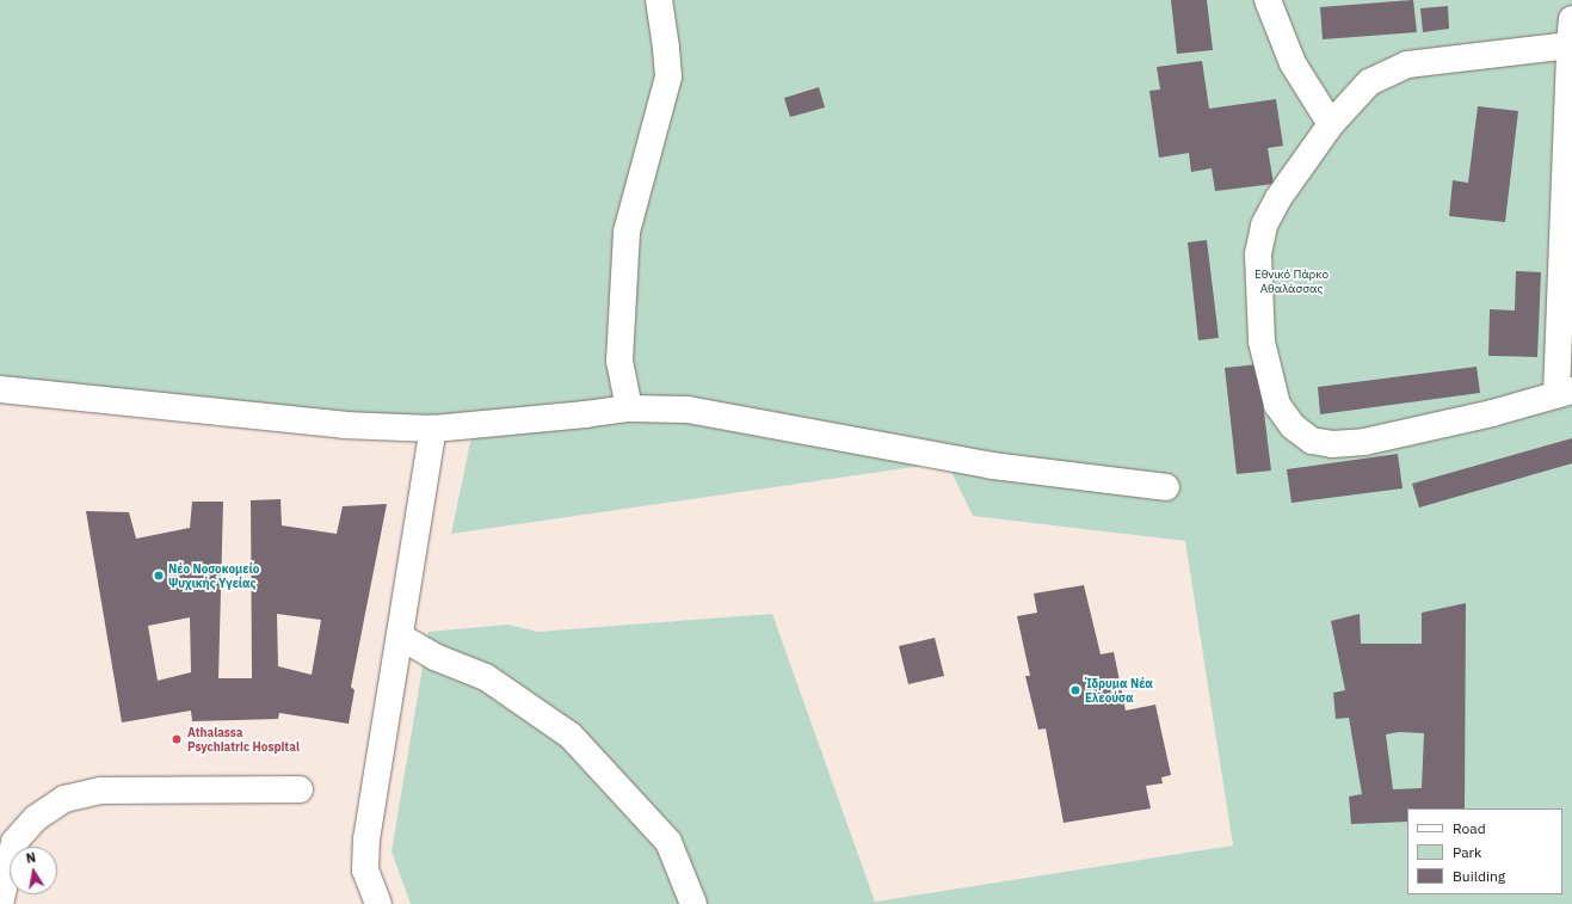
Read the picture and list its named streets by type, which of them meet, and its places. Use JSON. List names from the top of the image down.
{
  "parks": ["Εθνικό Πάρκο Αθαλάσσας"],
  "places": ["Νέο Νοσοκομείο Ψυχικής Υγείας", "Ίδρυμα Νέα Ελεούσα", "Athalassa Psychiatric Hospital"],
  "legend": ["Road", "Park", "Building"],
  "north": "top"
}
